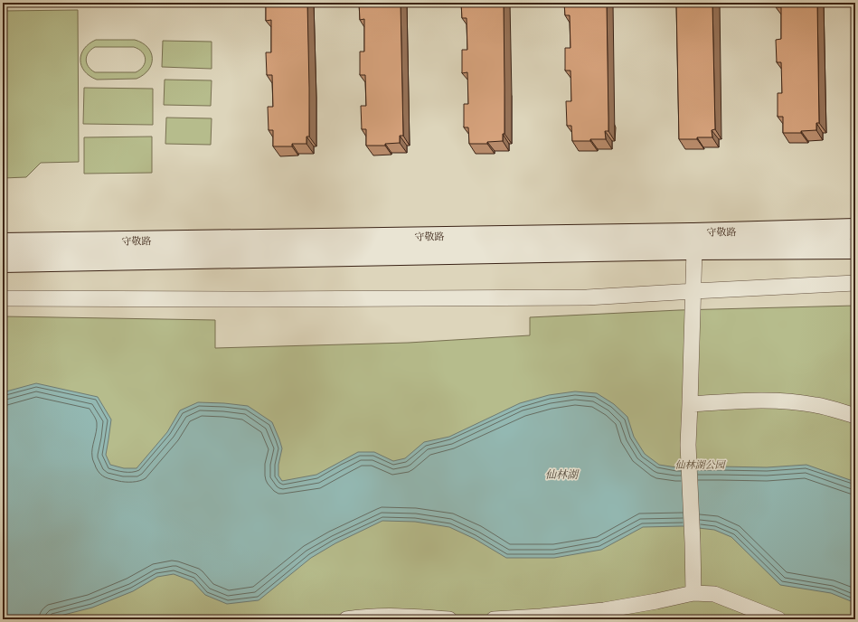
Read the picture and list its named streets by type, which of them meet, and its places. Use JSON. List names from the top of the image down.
{
  "streets": {
    "main road": ["守敬路"]
  },
  "water": ["仙林湖"],
  "parks": ["仙林湖公园"]
}
